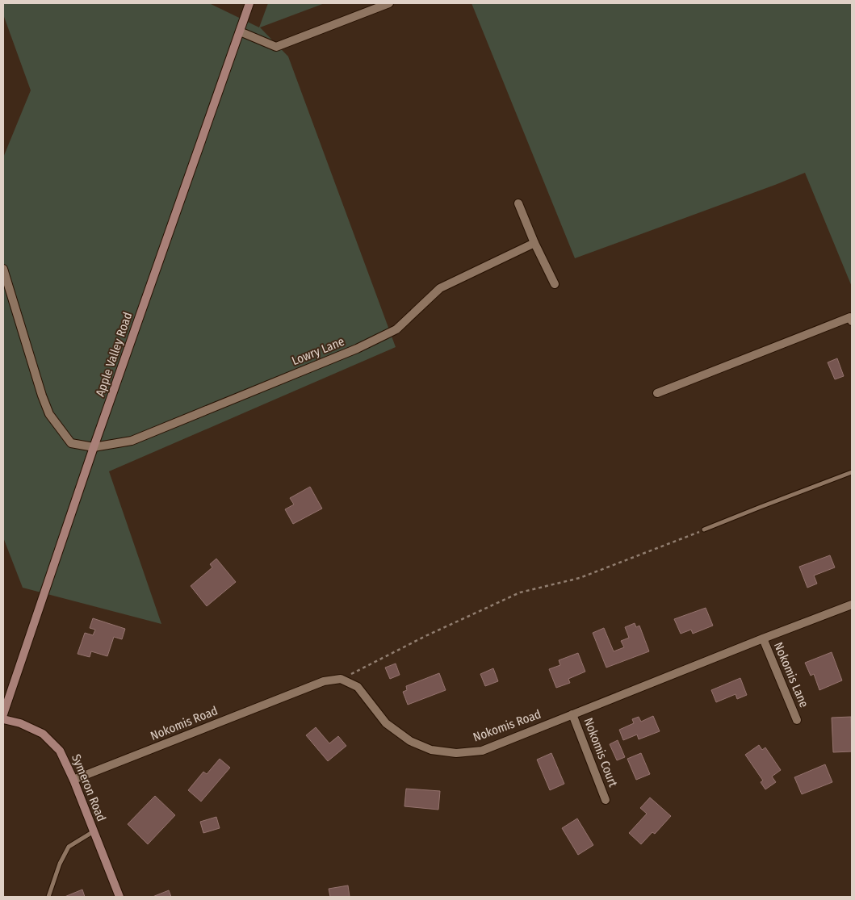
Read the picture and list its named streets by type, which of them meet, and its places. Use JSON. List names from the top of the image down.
{
  "streets": {
    "main road": ["Apple Valley Road", "Symeron Road"],
    "street": [
      "Lowry Lane",
      "Nokomis Lane",
      "Nokomis Road",
      "Nokomis Court"
    ]
  },
  "crossings": [
    ["Lowry Lane", "Apple Valley Road"],
    ["Nokomis Lane", "Nokomis Road"],
    ["Nokomis Road", "Nokomis Court"],
    ["Nokomis Road", "Symeron Road"]
  ]
}
